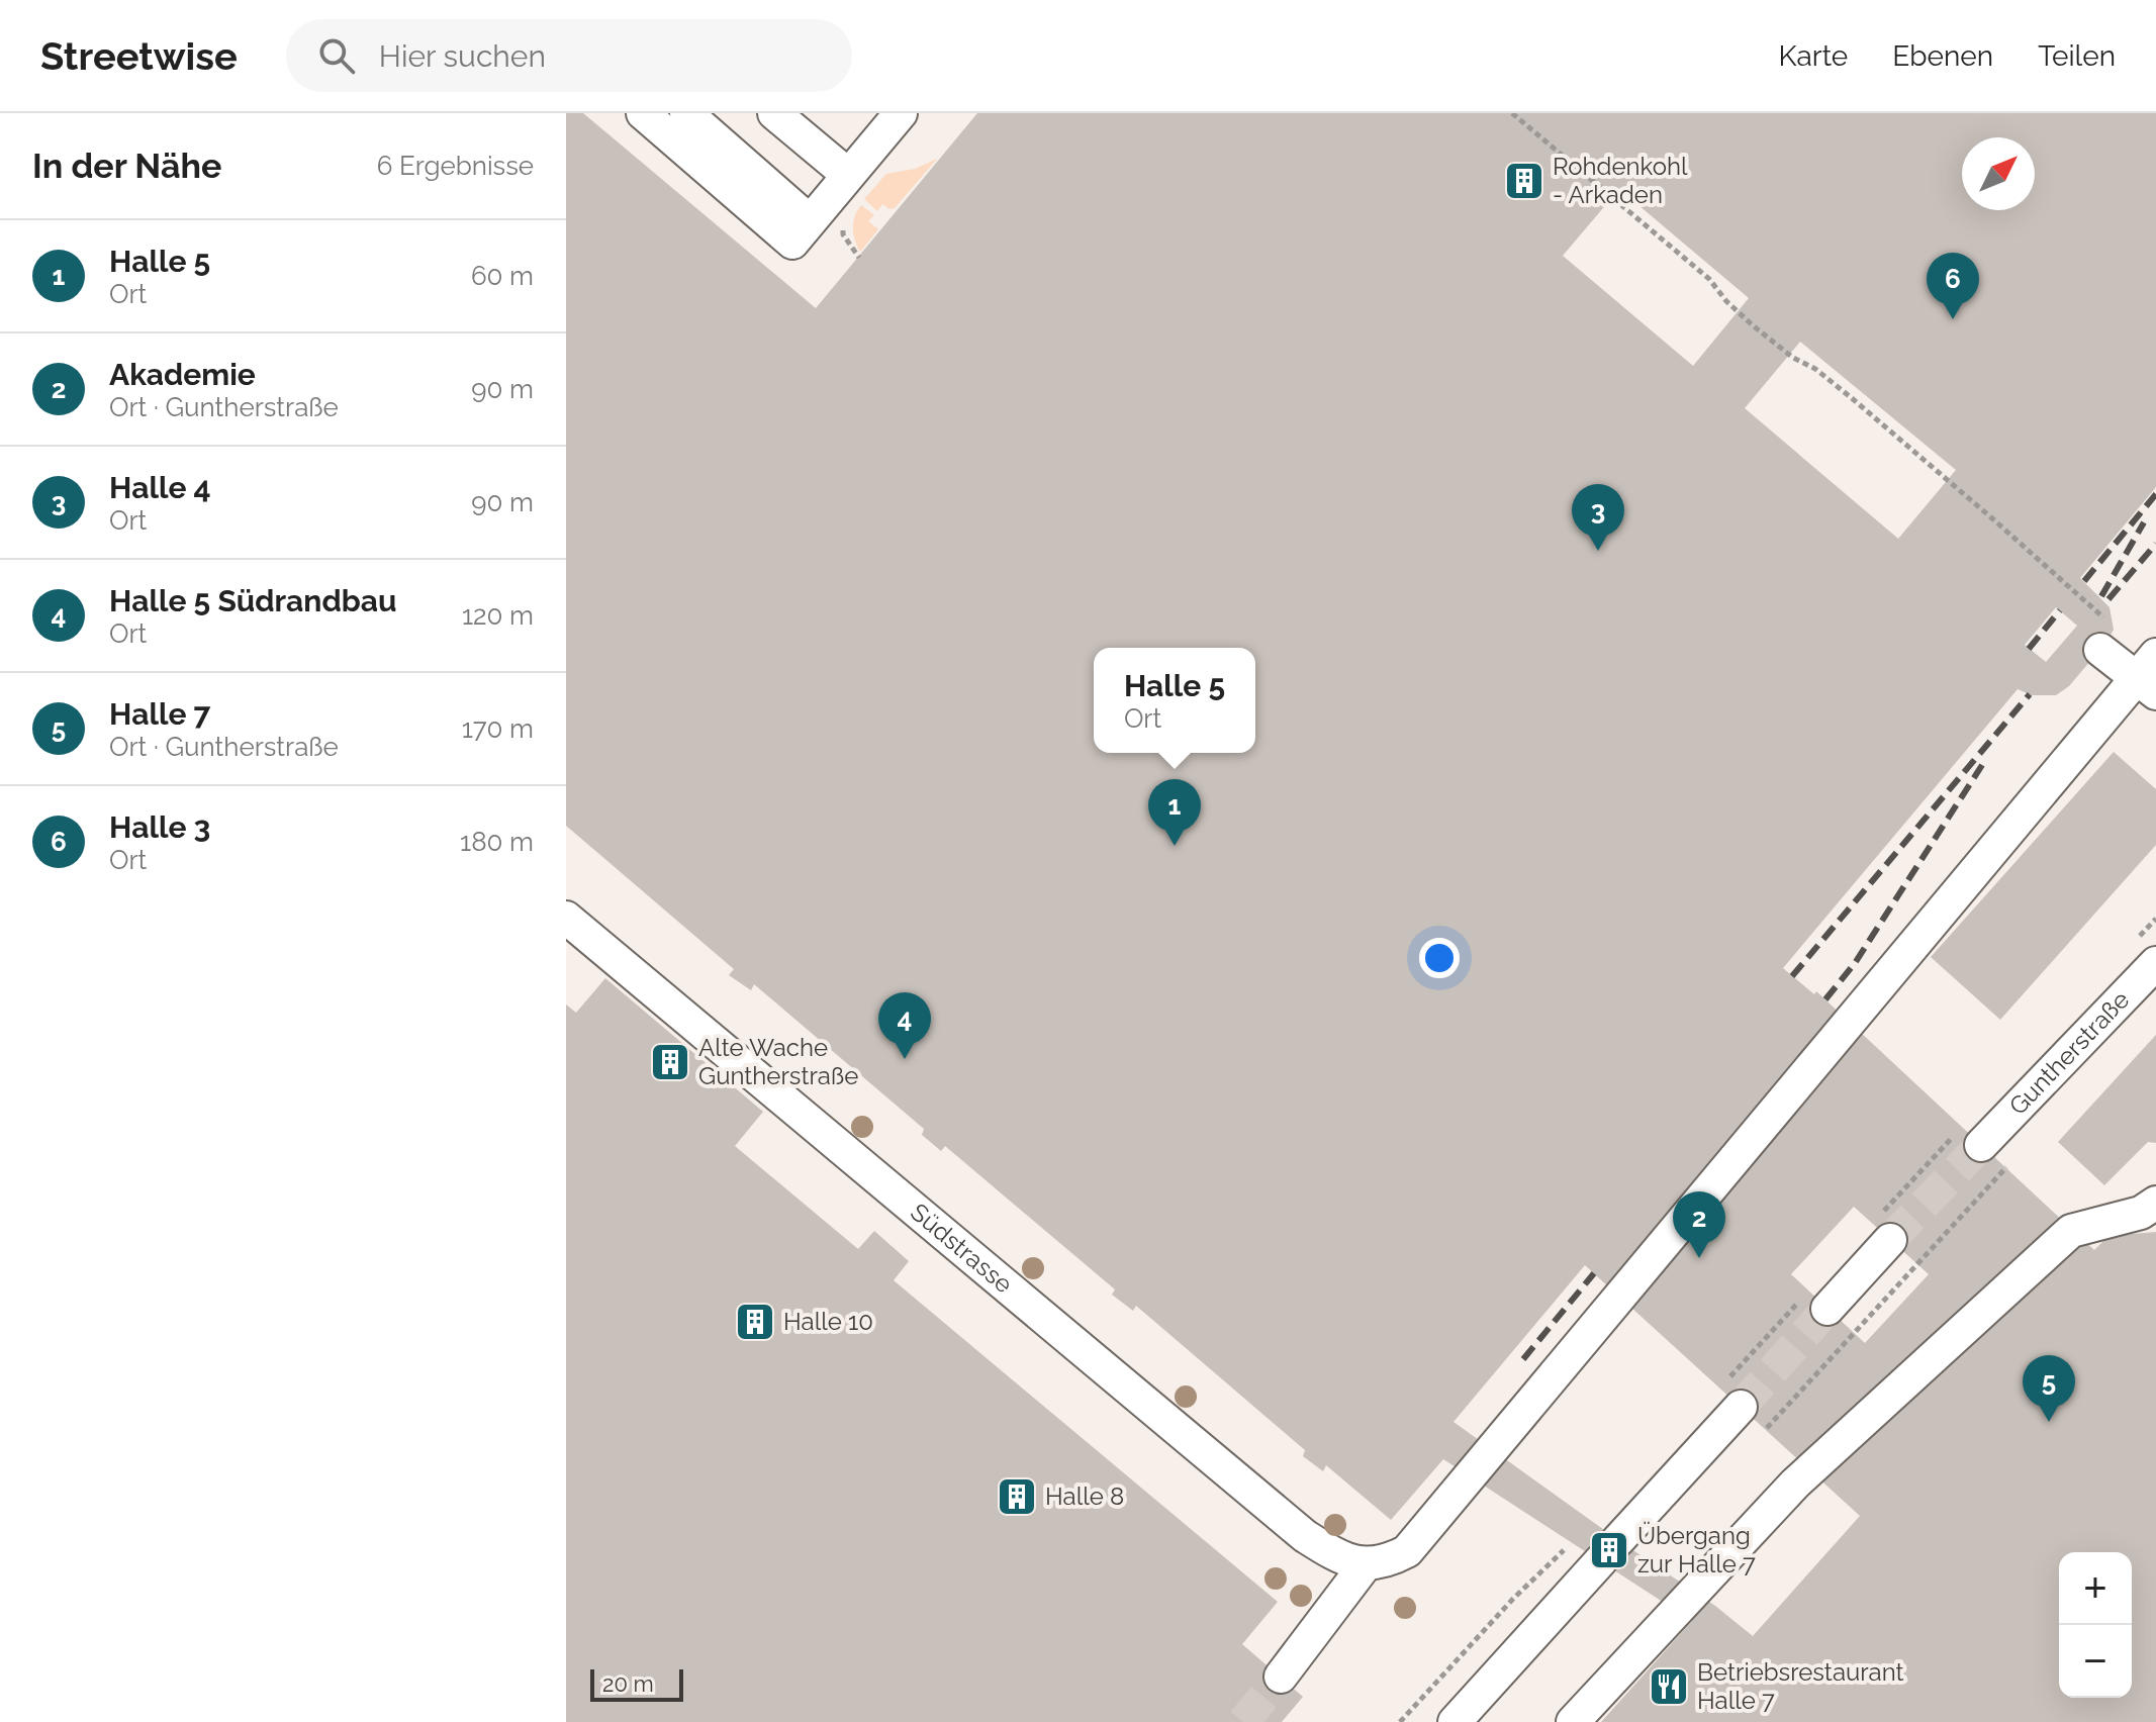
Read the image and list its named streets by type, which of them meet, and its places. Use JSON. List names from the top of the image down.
{
  "streets": {
    "street": ["Guntherstraße", "Südstrasse"]
  },
  "places": {
    "building": [
      "Rohdenkohl - Arkaden",
      "Alte Wache Guntherstraße",
      "Halle 10",
      "Halle 8",
      "Übergang zur Halle 7"
    ],
    "restaurant": ["Betriebsrestaurant Halle 7"]
  },
  "scale_bar": "20 m",
  "north": "top right",
  "page": {
    "header": "Streetwise",
    "search": "Hier suchen",
    "nav": ["Karte", "Ebenen", "Teilen"],
    "heading": ["In der Nähe", "6 Ergebnisse"],
    "list": [
      {
        "mark": "1",
        "name": "Halle 5",
        "note": "Ort",
        "value": "60 m"
      },
      {
        "mark": "2",
        "name": "Akademie",
        "note": "Ort · Guntherstraße",
        "value": "90 m"
      },
      {
        "mark": "3",
        "name": "Halle 4",
        "note": "Ort",
        "value": "90 m"
      },
      {
        "mark": "4",
        "name": "Halle 5 Südrandbau",
        "note": "Ort",
        "value": "120 m"
      },
      {
        "mark": "5",
        "name": "Halle 7",
        "note": "Ort · Guntherstraße",
        "value": "170 m"
      },
      {
        "mark": "6",
        "name": "Halle 3",
        "note": "Ort",
        "value": "180 m"
      }
    ],
    "pins": [
      "6",
      "3",
      "1",
      "4",
      "2",
      "5"
    ],
    "popup": ["Halle 5", "Ort"],
    "map_buttons": ["+", "−"],
    "scale": "20 m"
  }
}
